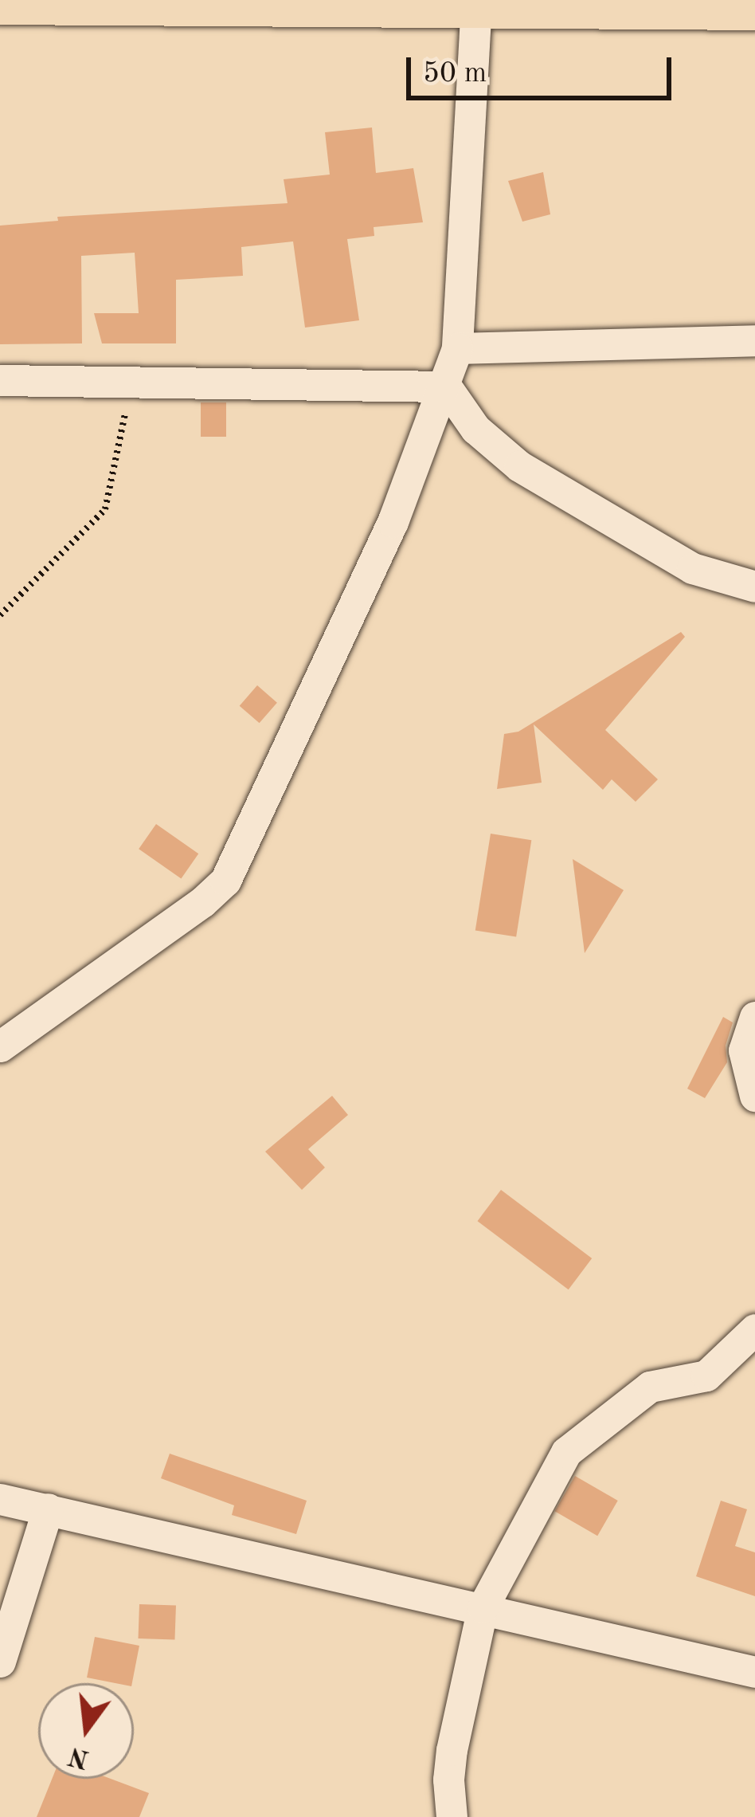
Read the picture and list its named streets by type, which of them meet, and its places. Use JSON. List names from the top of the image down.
{
  "scale_bar": "50 m",
  "north": "bottom"
}
